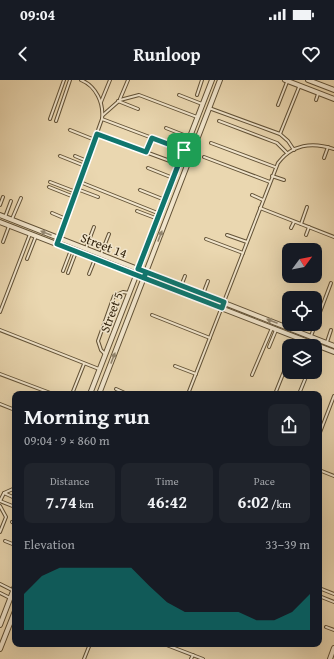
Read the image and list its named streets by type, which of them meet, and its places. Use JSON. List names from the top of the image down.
{
  "streets": {
    "street": ["Street 14", "Street 5"]
  },
  "crossings": [
    ["Street 14", "Street 5"]
  ],
  "north": "top right",
  "page": {
    "status": "09:04",
    "header": "Runloop",
    "heading": ["Morning run", "09:04 · 9 × 860 m"],
    "stats": [
      ["Distance", "7.74 km"],
      ["Time", "46:42"],
      ["Pace", "6:02 /km"]
    ],
    "chart": ["Elevation", "33–39 m"]
  }
}
